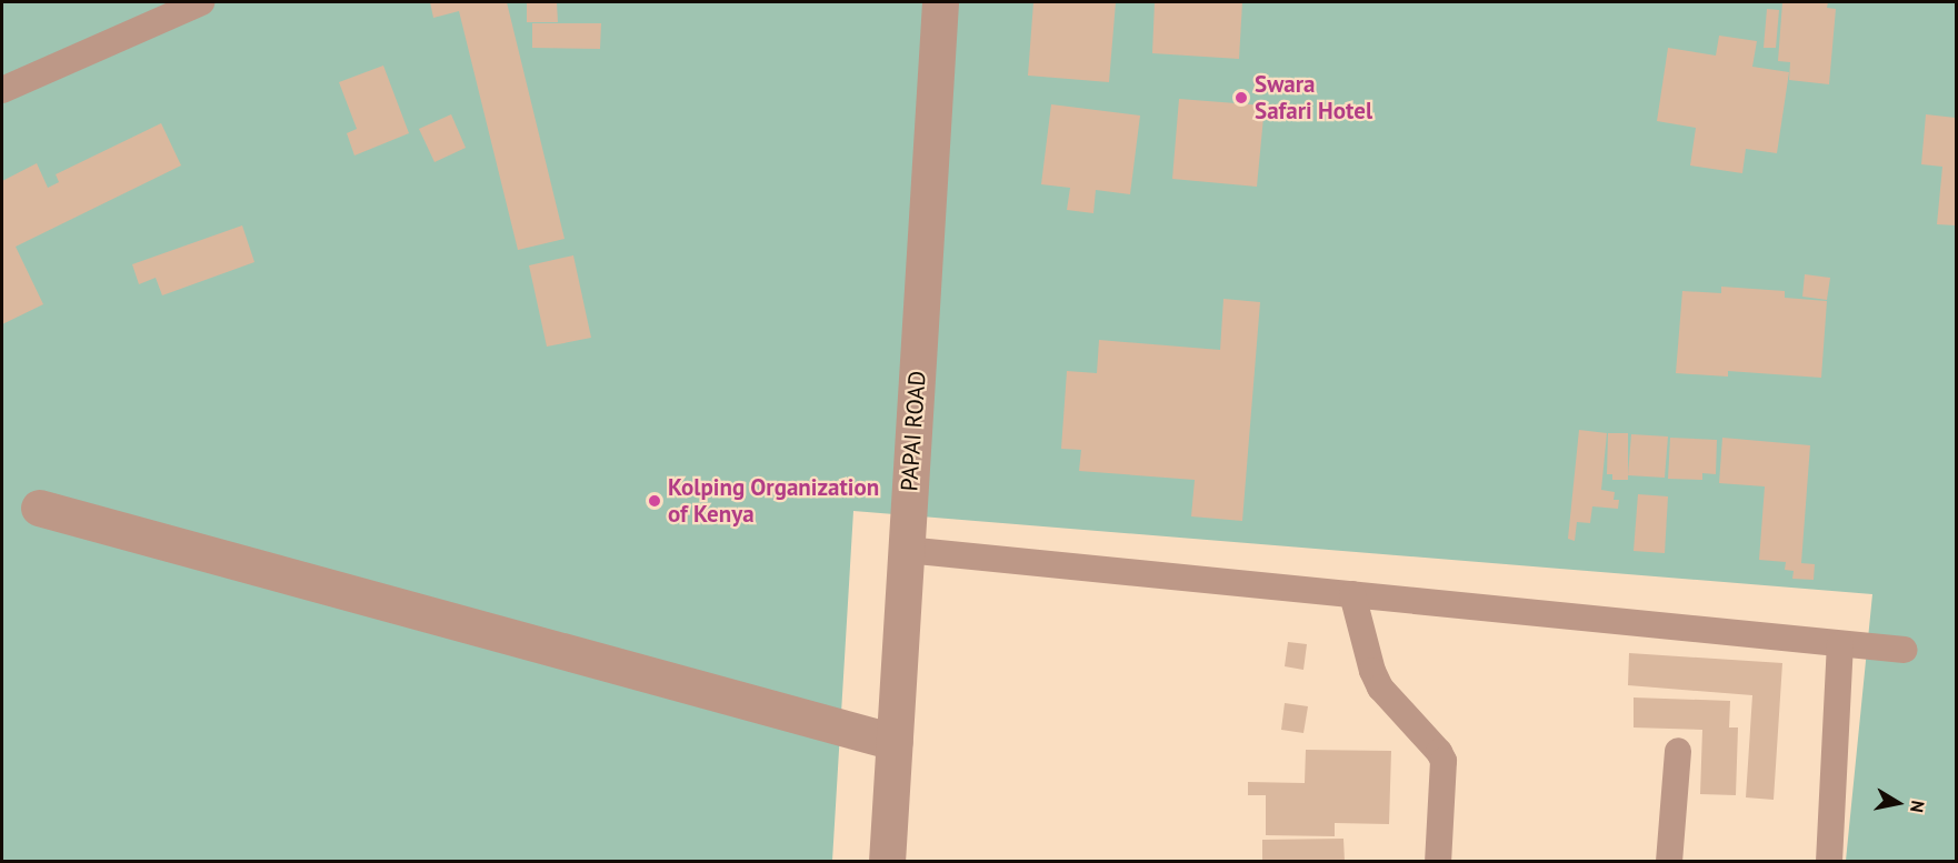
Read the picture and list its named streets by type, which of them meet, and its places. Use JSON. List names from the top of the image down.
{
  "streets": {
    "street": ["PAPAI ROAD"]
  },
  "places": ["Swara Safari Hotel", "Kolping Organization of Kenya"],
  "north": "right"
}
